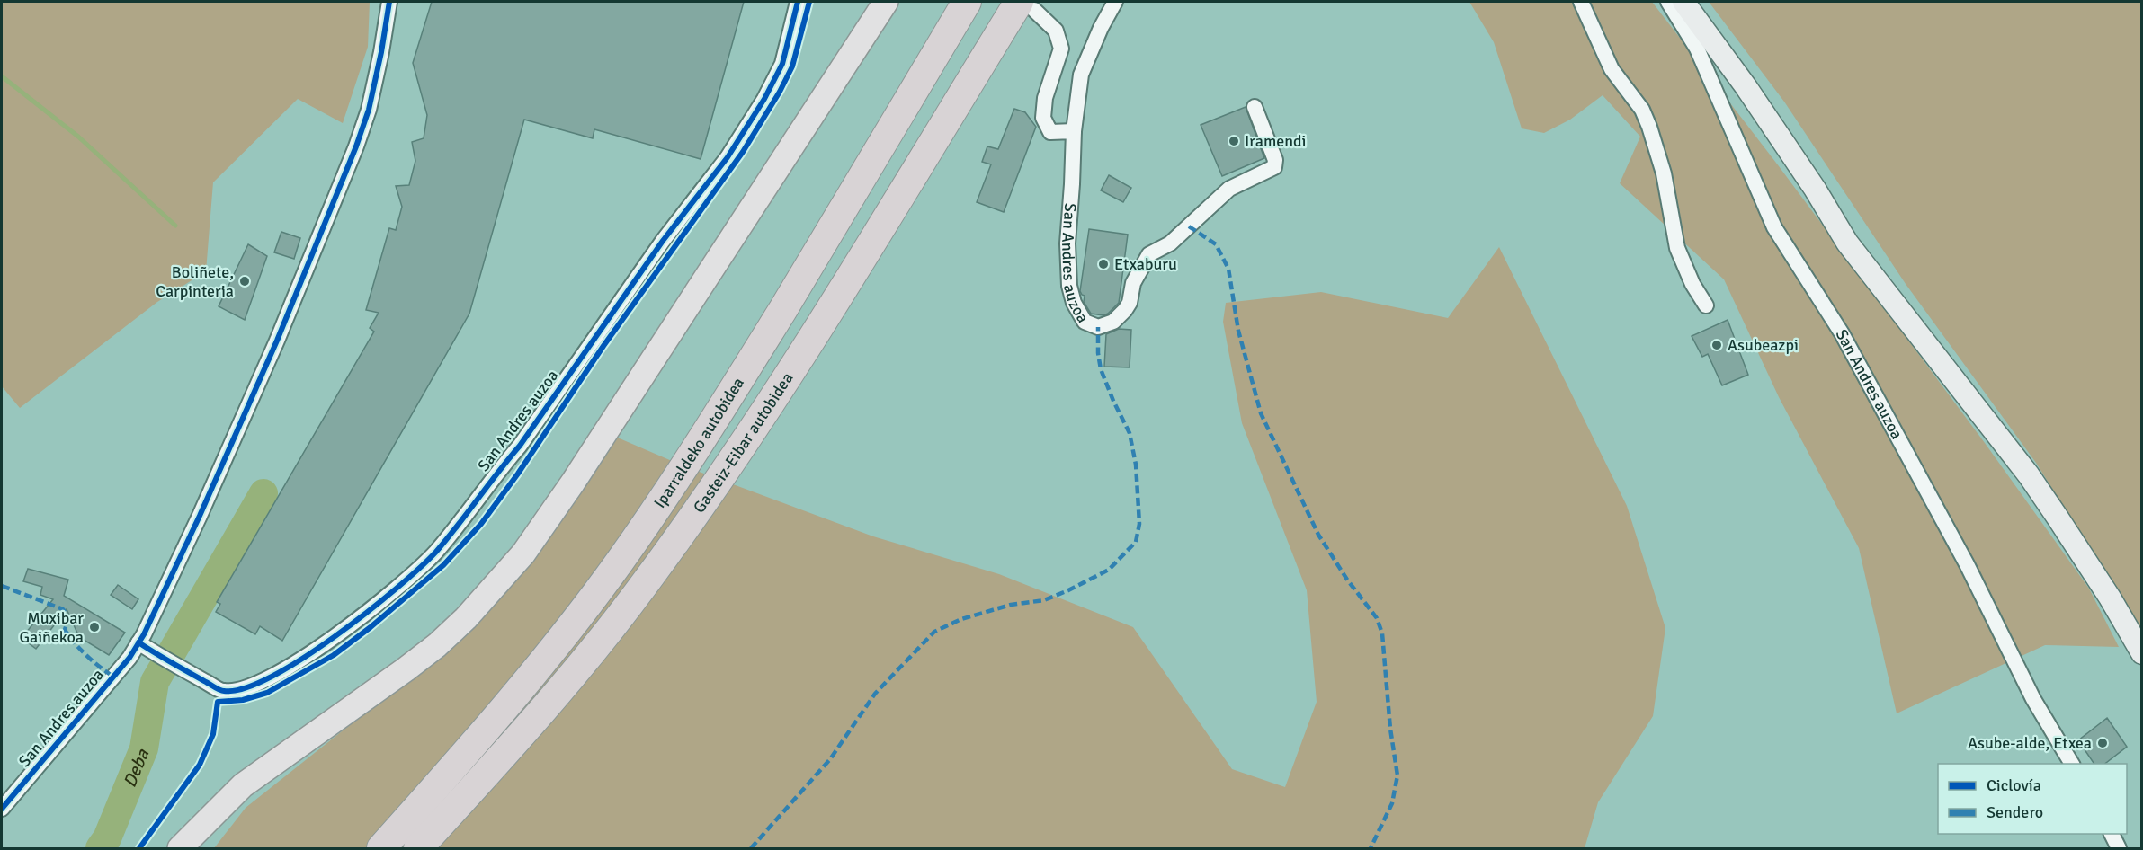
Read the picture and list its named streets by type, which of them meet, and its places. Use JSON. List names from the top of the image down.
{
  "streets": {
    "highway": ["Iparraldeko autobidea", "Gasteiz-Eibar autobidea"],
    "street": ["San Andres auzoa"]
  },
  "water": ["Deba"],
  "places": [
    "Iramendi",
    "Etxaburu",
    "Boliñete, Carpinteria",
    "Asubeazpi",
    "Muxibar Gaiñekoa",
    "Asube-alde, Etxea"
  ],
  "legend": ["Ciclovía", "Sendero"]
}
